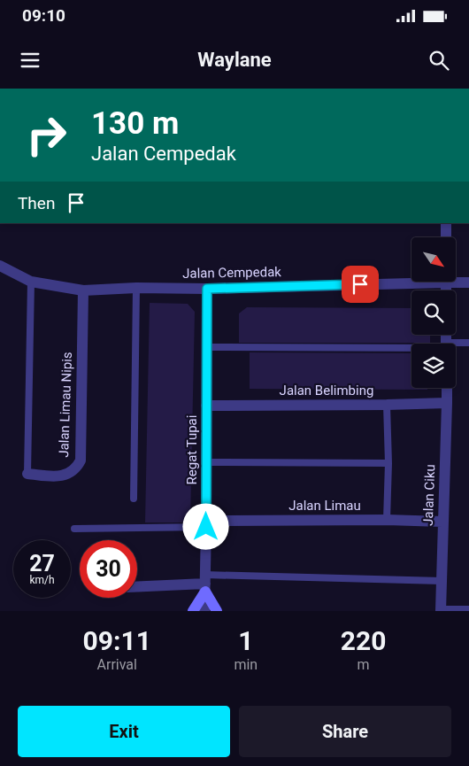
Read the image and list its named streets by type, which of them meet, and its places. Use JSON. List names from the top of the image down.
{
  "streets": {
    "street": [
      "Jalan Cempedak",
      "Jalan Belimbing",
      "Jalan Limau Nipis",
      "Regat Tupai",
      "Jalan Ciku",
      "Jalan Limau"
    ]
  },
  "crossings": [
    ["Jalan Cempedak", "Jalan Limau Nipis"],
    ["Jalan Cempedak", "Regat Tupai"],
    ["Jalan Belimbing", "Regat Tupai"],
    ["Jalan Belimbing", "Jalan Ciku"],
    ["Regat Tupai", "Jalan Limau"],
    ["Jalan Ciku", "Jalan Limau"]
  ],
  "north": "bottom right",
  "page": {
    "status": "09:10",
    "header": "Waylane",
    "turn": ["130 m", "Jalan Cempedak"],
    "then": "Then",
    "speed": "27 km/h",
    "limit": "30",
    "eta": [
      "09:11",
      "Arrival",
      "1",
      "min",
      "220",
      "m"
    ],
    "buttons": ["Exit", "Share"]
  }
}
